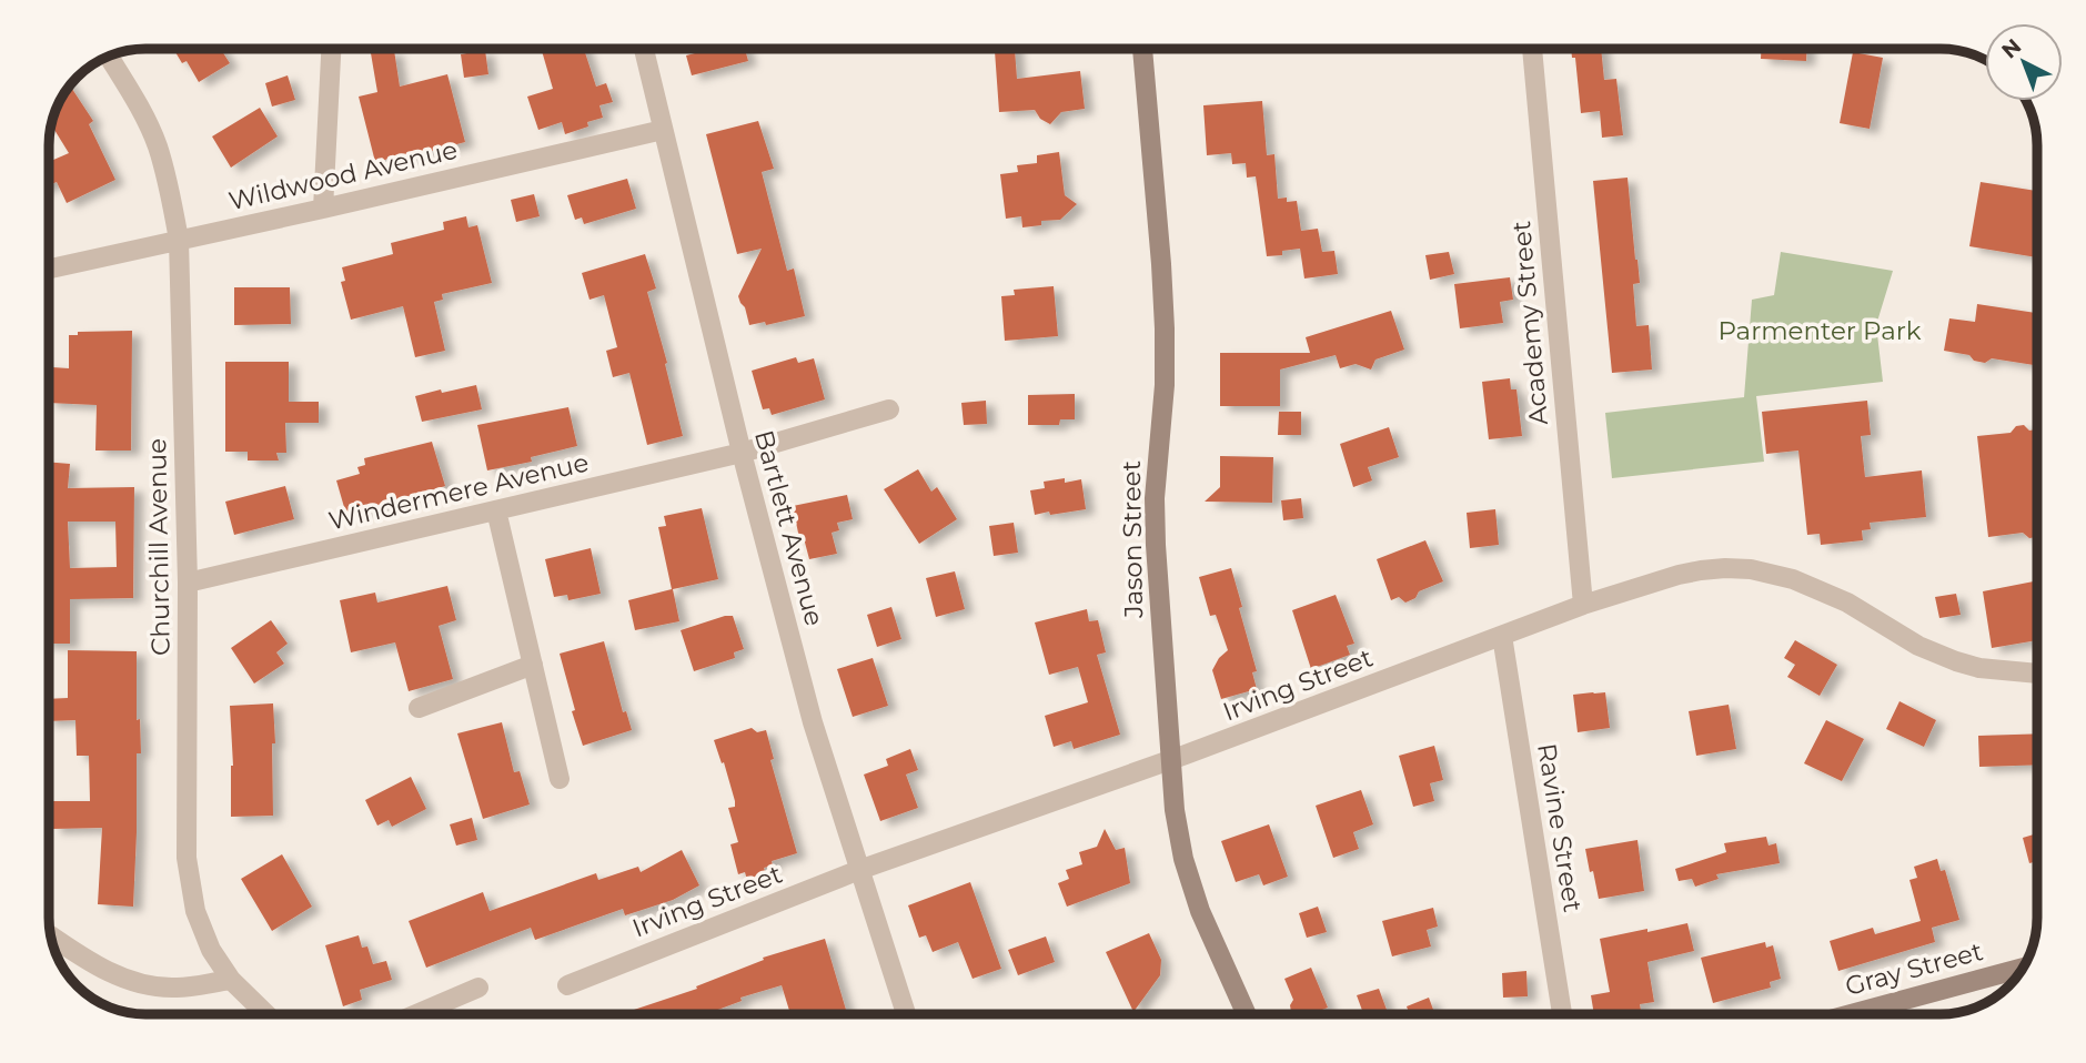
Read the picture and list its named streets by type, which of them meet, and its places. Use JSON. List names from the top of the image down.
{
  "streets": {
    "street": [
      "Wildwood Avenue",
      "Academy Street",
      "Windermere Avenue",
      "Bartlett Avenue",
      "Jason Street",
      "Churchill Avenue",
      "Irving Street",
      "Ravine Street",
      "Gray Street"
    ]
  },
  "crossings": [
    ["Wildwood Avenue", "Bartlett Avenue"],
    ["Wildwood Avenue", "Churchill Avenue"],
    ["Academy Street", "Irving Street"],
    ["Windermere Avenue", "Bartlett Avenue"],
    ["Windermere Avenue", "Churchill Avenue"],
    ["Bartlett Avenue", "Irving Street"],
    ["Jason Street", "Irving Street"],
    ["Irving Street", "Ravine Street"]
  ],
  "parks": ["Parmenter Park"],
  "north": "top left"
}
